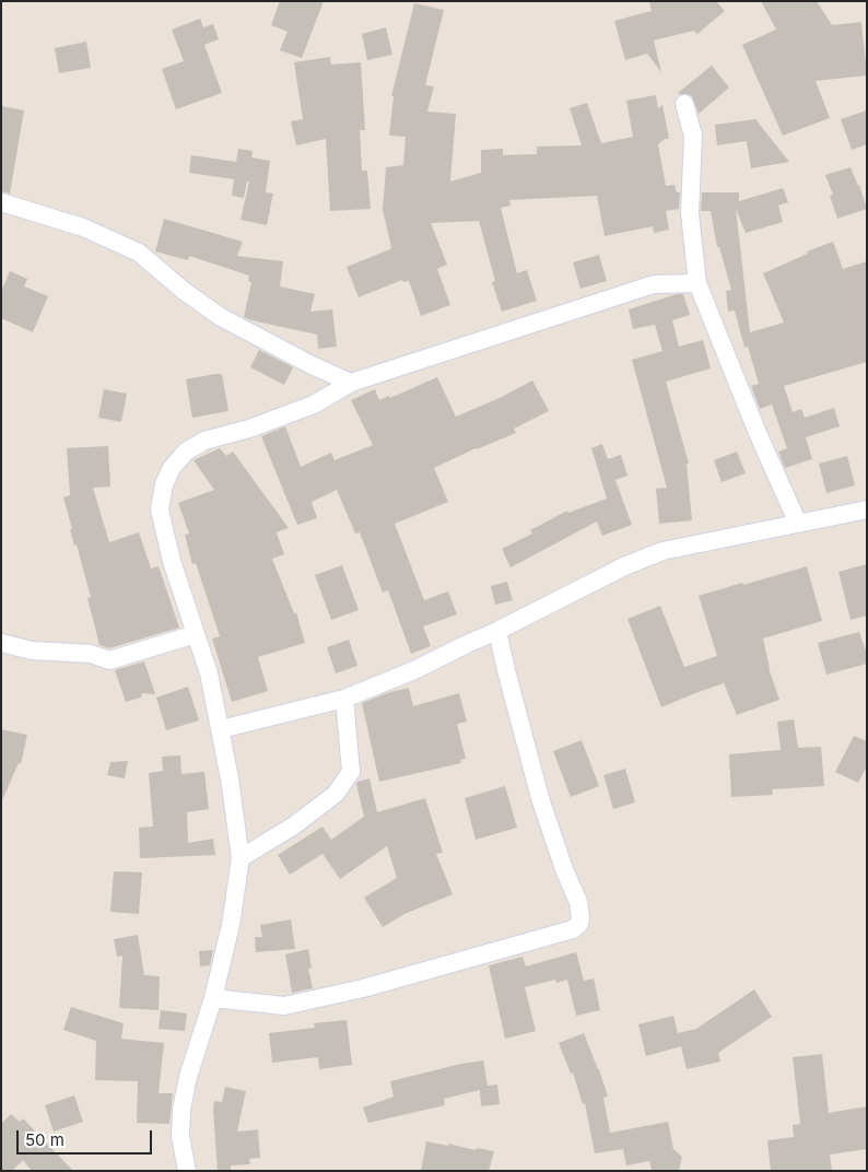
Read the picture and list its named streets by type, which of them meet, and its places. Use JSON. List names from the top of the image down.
{
  "scale_bar": "50 m"
}
